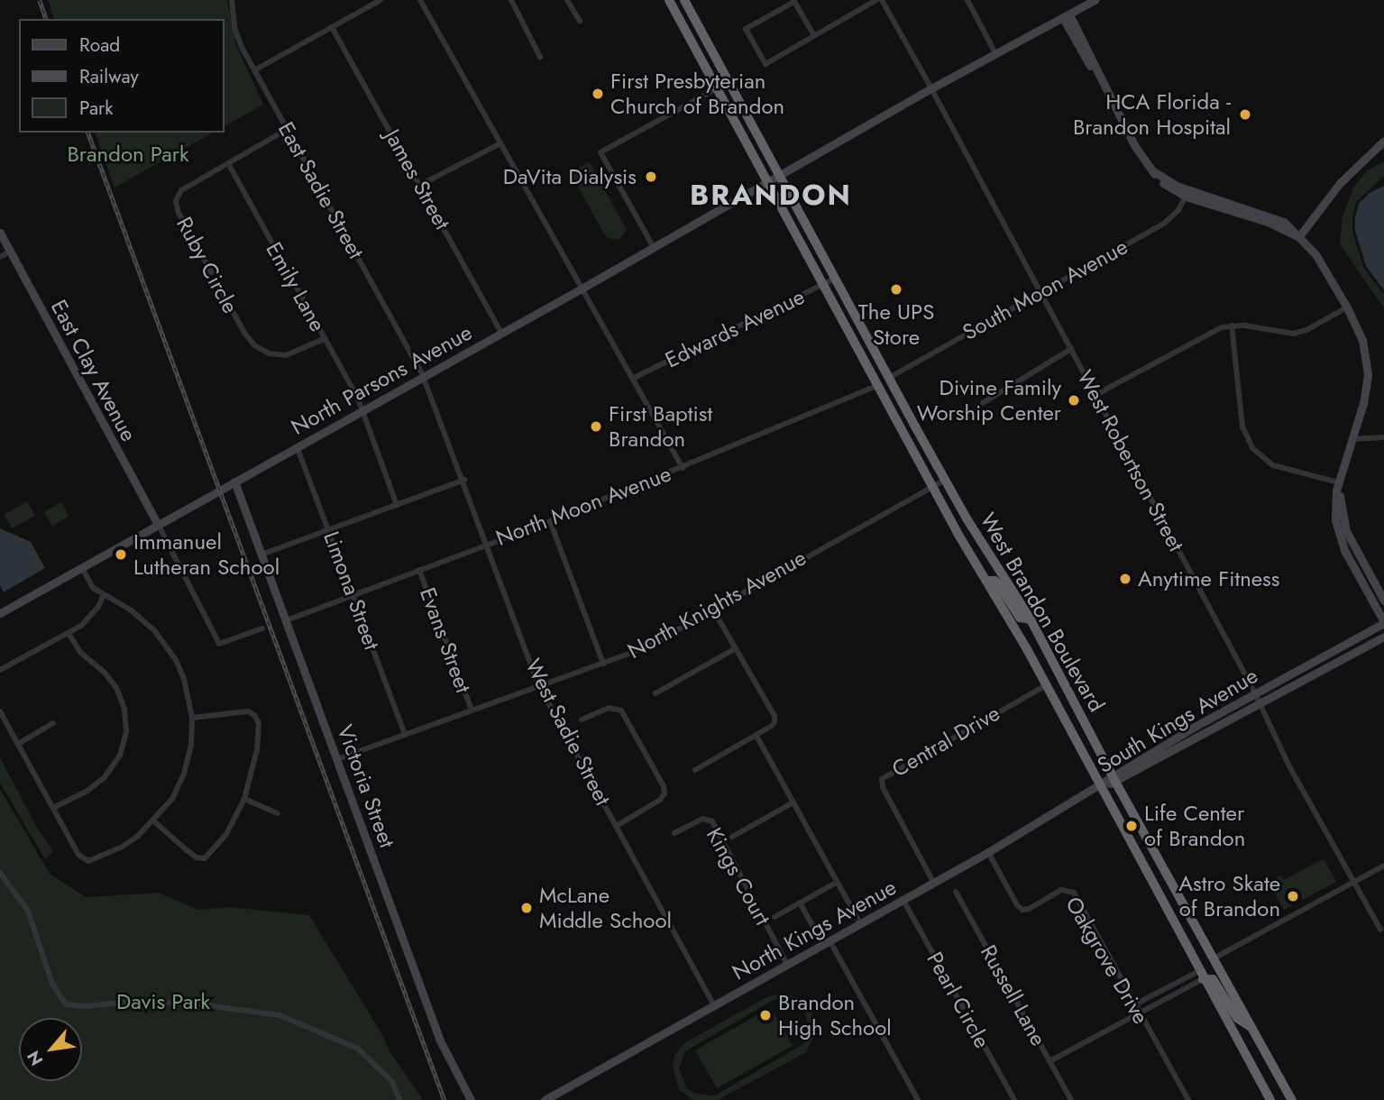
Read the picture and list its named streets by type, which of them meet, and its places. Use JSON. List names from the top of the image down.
{
  "streets": {
    "highway": ["West Brandon Boulevard"],
    "street": [
      "James Street",
      "East Sadie Street",
      "Ruby Circle",
      "Emily Lane",
      "South Moon Avenue",
      "Edwards Avenue",
      "East Clay Avenue",
      "North Parsons Avenue",
      "West Robertson Street",
      "North Moon Avenue",
      "Limona Street",
      "North Knights Avenue",
      "Evans Street",
      "South Kings Avenue",
      "West Sadie Street",
      "Central Drive",
      "Victoria Street",
      "Kings Court",
      "North Kings Avenue",
      "Oakgrove Drive",
      "Russell Lane",
      "Pearl Circle"
    ]
  },
  "crossings": [
    ["James Street", "North Parsons Avenue"],
    ["East Sadie Street", "Ruby Circle"],
    ["East Sadie Street", "North Parsons Avenue"],
    ["East Sadie Street", "West Sadie Street"],
    ["Ruby Circle", "Emily Lane"],
    ["Emily Lane", "North Parsons Avenue"],
    ["South Moon Avenue", "West Robertson Street"],
    ["South Moon Avenue", "West Brandon Boulevard"],
    ["Edwards Avenue", "West Brandon Boulevard"],
    ["East Clay Avenue", "North Parsons Avenue"],
    ["North Parsons Avenue", "West Robertson Street"],
    ["North Parsons Avenue", "Limona Street"],
    ["North Parsons Avenue", "West Brandon Boulevard"],
    ["North Parsons Avenue", "West Sadie Street"],
    ["North Parsons Avenue", "Victoria Street"],
    ["West Robertson Street", "South Kings Avenue"],
    ["North Moon Avenue", "Limona Street"],
    ["North Moon Avenue", "West Brandon Boulevard"],
    ["North Moon Avenue", "Evans Street"],
    ["North Moon Avenue", "West Sadie Street"],
    ["North Moon Avenue", "Victoria Street"],
    ["Limona Street", "North Knights Avenue"],
    ["North Knights Avenue", "West Brandon Boulevard"],
    ["North Knights Avenue", "Evans Street"],
    ["North Knights Avenue", "West Sadie Street"],
    ["North Knights Avenue", "Victoria Street"],
    ["West Brandon Boulevard", "South Kings Avenue"],
    ["West Brandon Boulevard", "Central Drive"],
    ["West Brandon Boulevard", "North Kings Avenue"],
    ["South Kings Avenue", "North Kings Avenue"],
    ["West Sadie Street", "North Kings Avenue"],
    ["Central Drive", "North Kings Avenue"],
    ["Kings Court", "North Kings Avenue"],
    ["North Kings Avenue", "Oakgrove Drive"],
    ["North Kings Avenue", "Pearl Circle"]
  ],
  "districts": ["BRANDON"],
  "parks": ["Brandon Park", "Davis Park"],
  "places": [
    "First Presbyterian Church of Brandon",
    "HCA Florida - Brandon Hospital",
    "DaVita Dialysis",
    "The UPS Store",
    "Divine Family Worship Center",
    "First Baptist Brandon",
    "Immanuel Lutheran School",
    "Anytime Fitness",
    "Life Center of Brandon",
    "Astro Skate of Brandon",
    "McLane Middle School",
    "Brandon High School"
  ],
  "legend": ["Road", "Railway", "Park"],
  "north": "bottom left"
}
